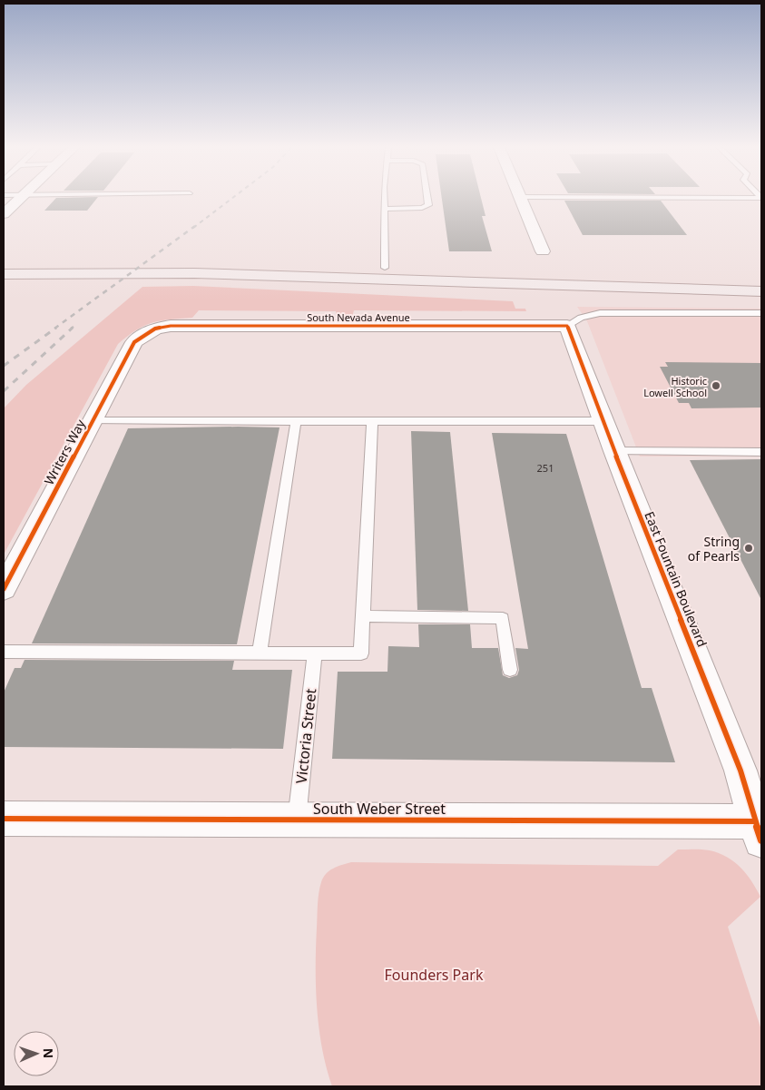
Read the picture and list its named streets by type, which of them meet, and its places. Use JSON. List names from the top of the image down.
{
  "streets": {
    "street": [
      "South Nevada Avenue",
      "Writers Way",
      "East Fountain Boulevard",
      "South Weber Street"
    ],
    "lane": ["Victoria Street"]
  },
  "crossings": [
    ["South Nevada Avenue", "Writers Way"],
    ["South Nevada Avenue", "East Fountain Boulevard"],
    ["East Fountain Boulevard", "South Weber Street"],
    ["Victoria Street", "South Weber Street"]
  ],
  "parks": ["Founders Park"],
  "places": ["Historic Lowell School", "String of Pearls"],
  "house_numbers": ["251"],
  "north": "right"
}
